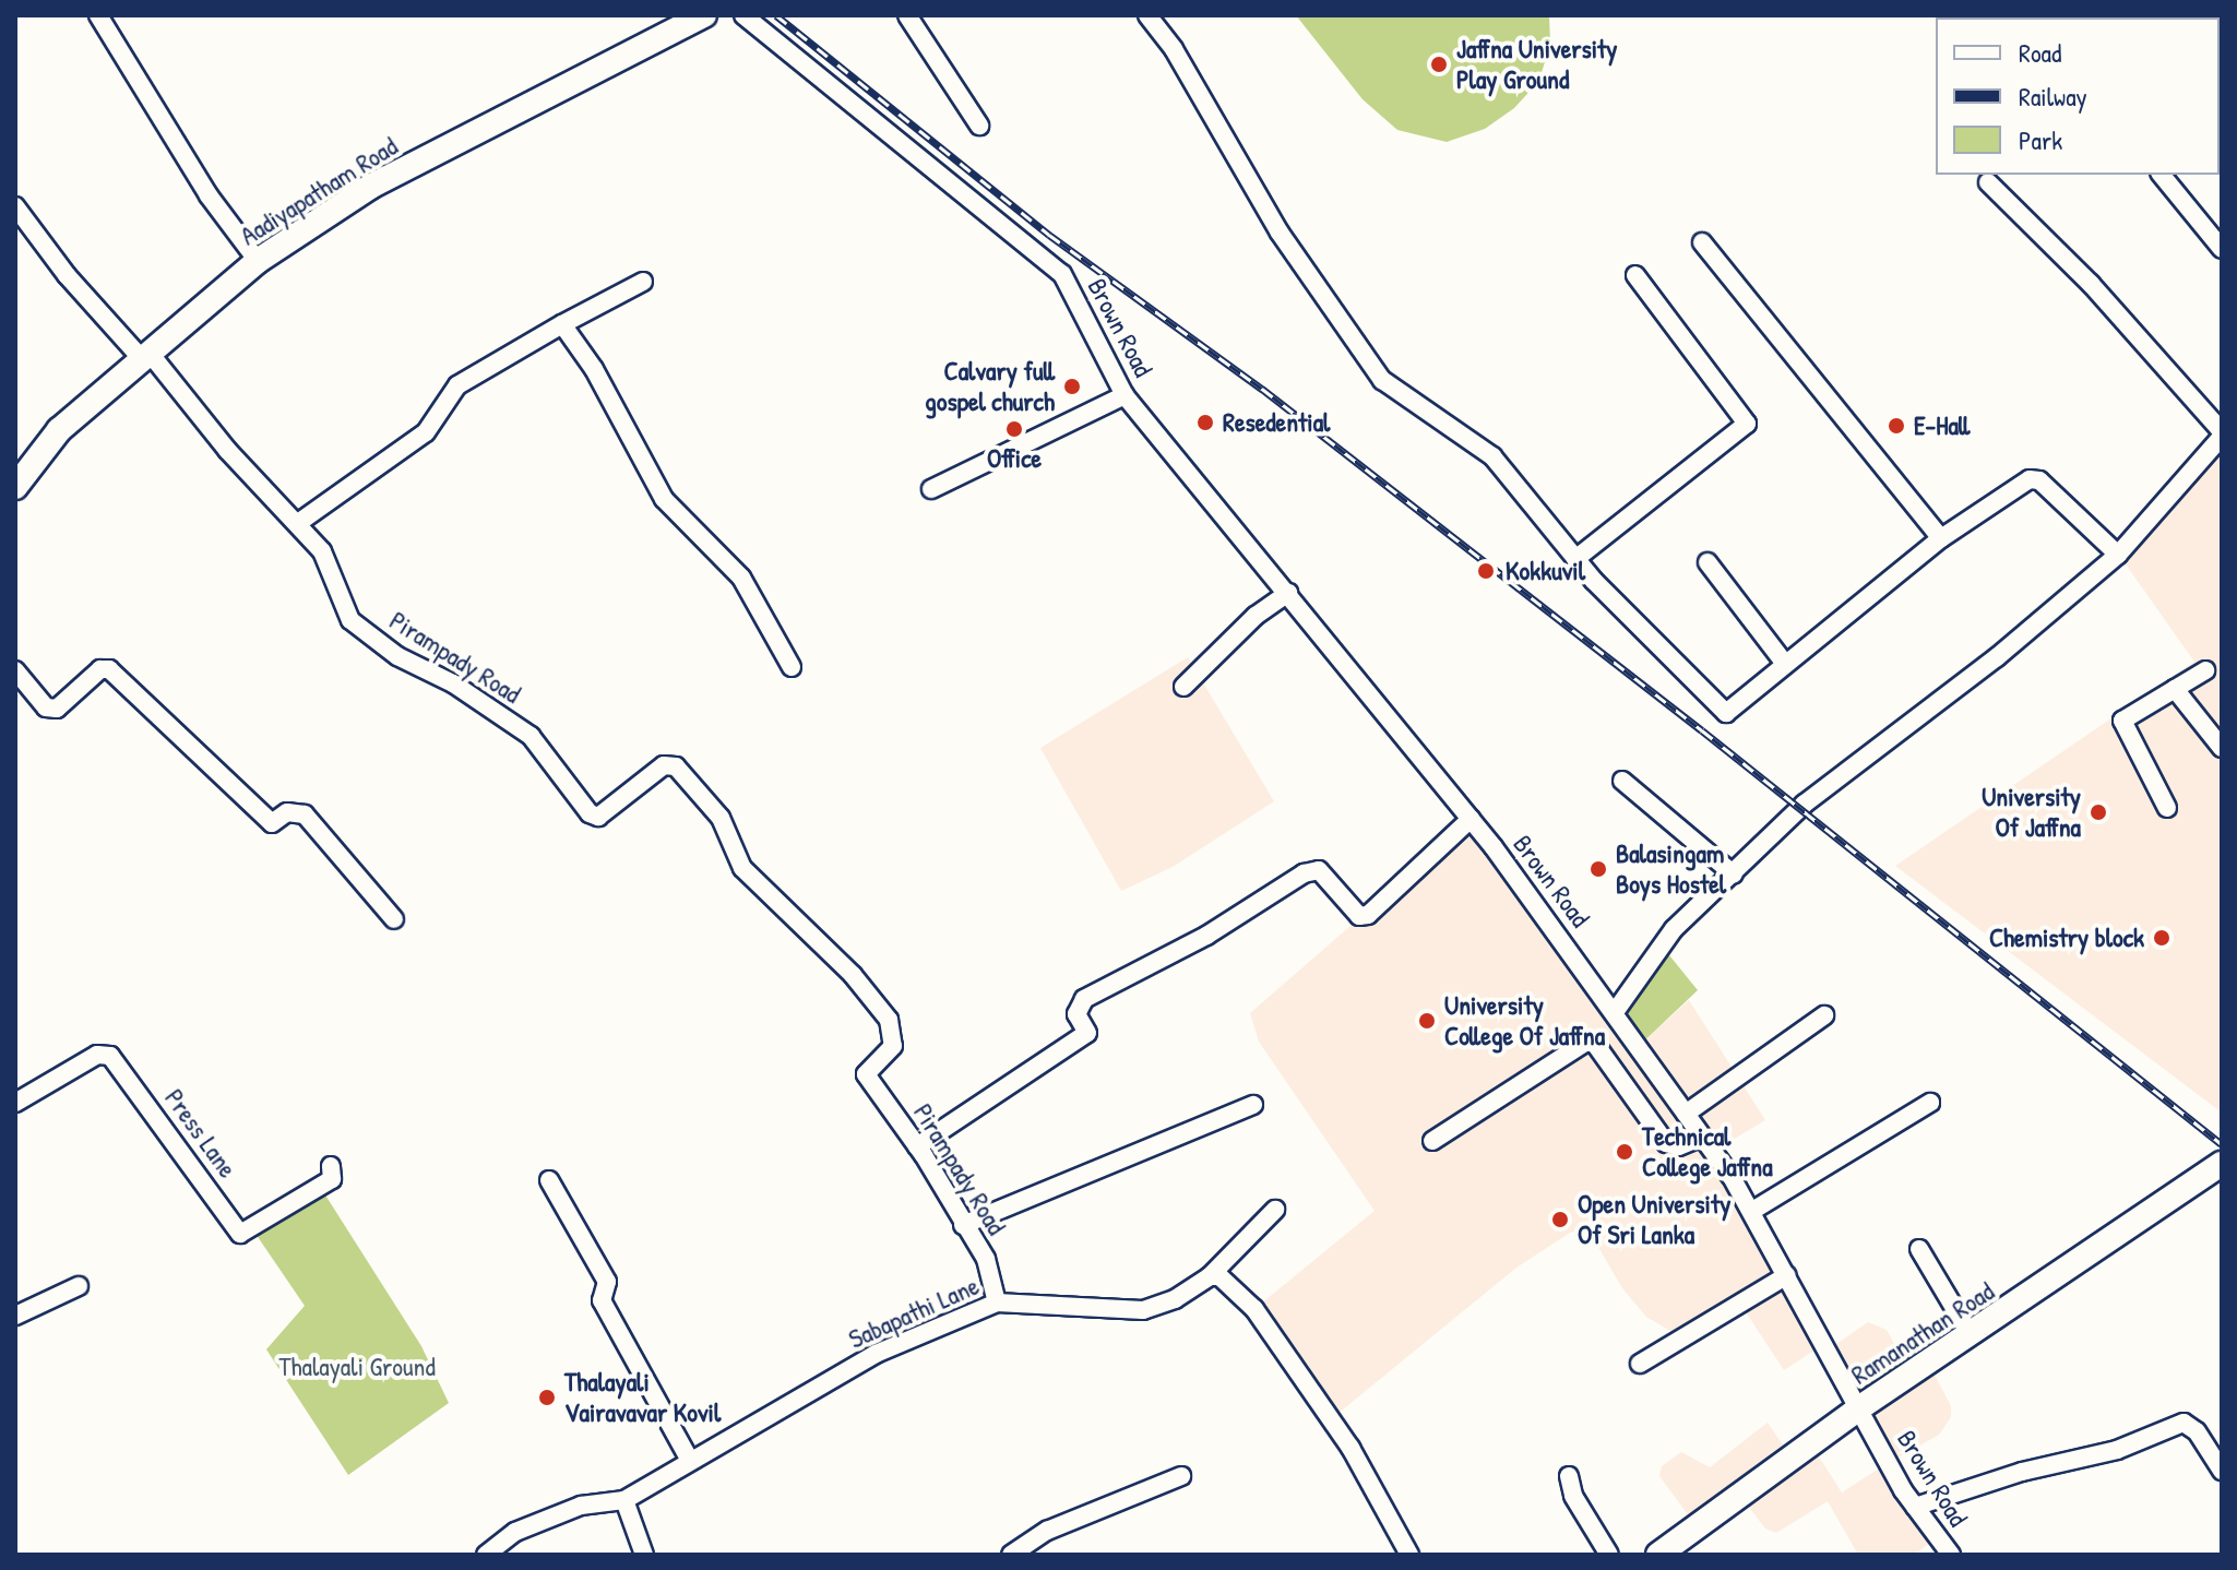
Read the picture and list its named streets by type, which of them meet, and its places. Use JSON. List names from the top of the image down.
{
  "streets": {
    "street": [
      "Aadiyapatham Road",
      "Brown Road",
      "Pirampady Road",
      "Press Lane",
      "Sabapathi Lane",
      "Ramanathan Road"
    ]
  },
  "crossings": [
    ["Aadiyapatham Road", "Pirampady Road"],
    ["Brown Road", "Ramanathan Road"],
    ["Pirampady Road", "Sabapathi Lane"]
  ],
  "parks": ["Thalayali Ground"],
  "places": [
    "Jaffna University Play Ground",
    "Calvary full gospel church",
    "Resedential",
    "E-Hall",
    "Office",
    "Kokkuvil",
    "University Of Jaffna",
    "Balasingam Boys Hostel",
    "Chemistry block",
    "University College Of Jaffna",
    "Technical College Jaffna",
    "Open University Of Sri Lanka",
    "Thalayali Vairavavar Kovil"
  ],
  "legend": ["Road", "Railway", "Park"]
}
